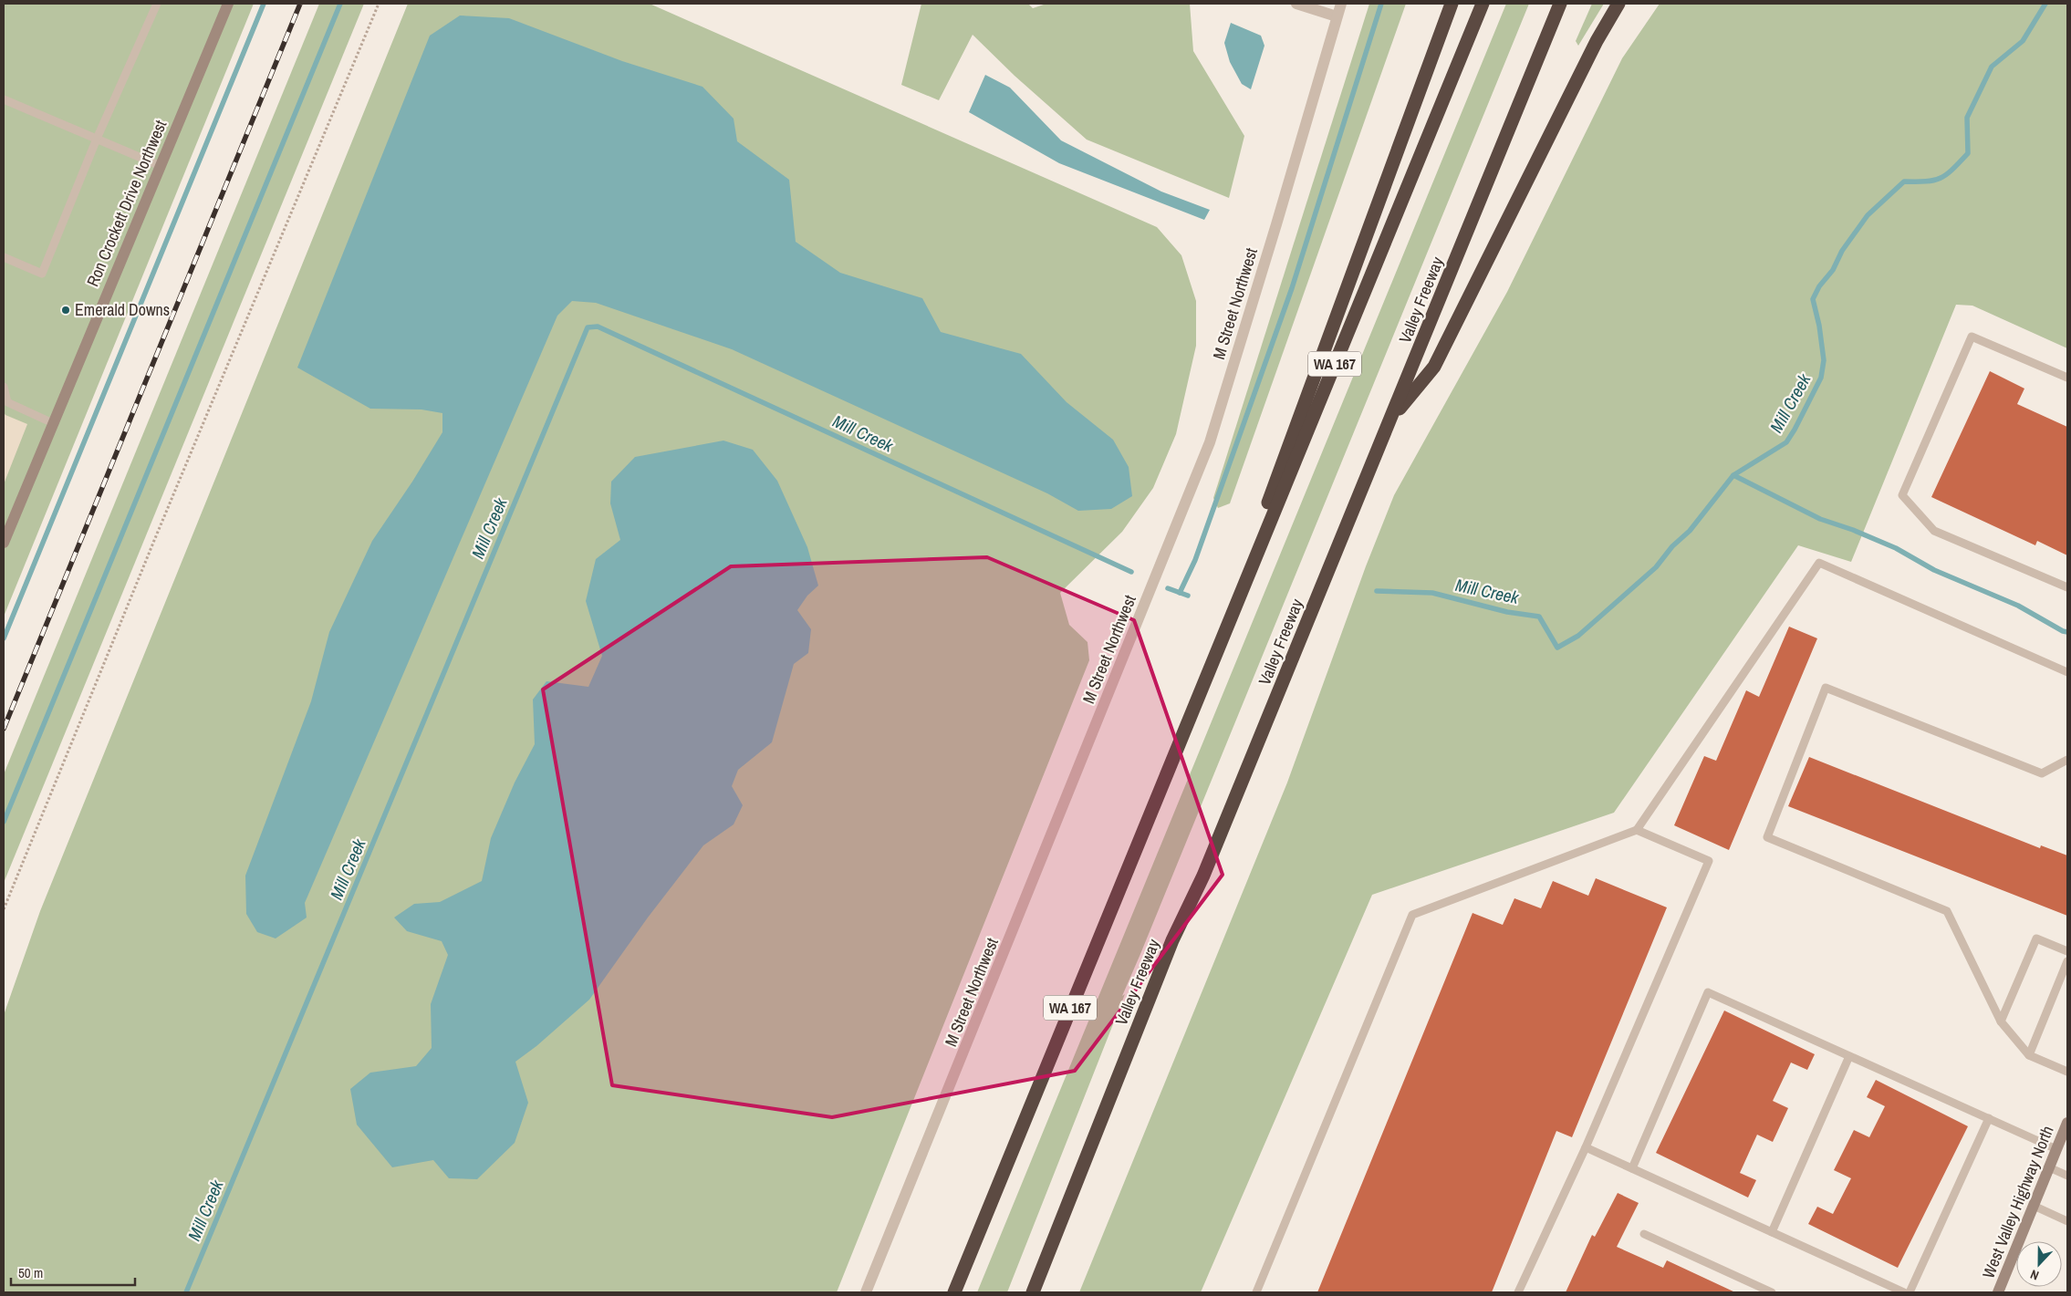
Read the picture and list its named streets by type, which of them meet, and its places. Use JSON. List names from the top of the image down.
{
  "streets": {
    "highway": ["Valley Freeway", "WA 167"],
    "street": ["Ron Crockett Drive Northwest", "M Street Northwest", "West Valley Highway North"]
  },
  "water": ["Mill Creek"],
  "places": ["Emerald Downs"],
  "scale_bar": "50 m",
  "north": "bottom"
}
